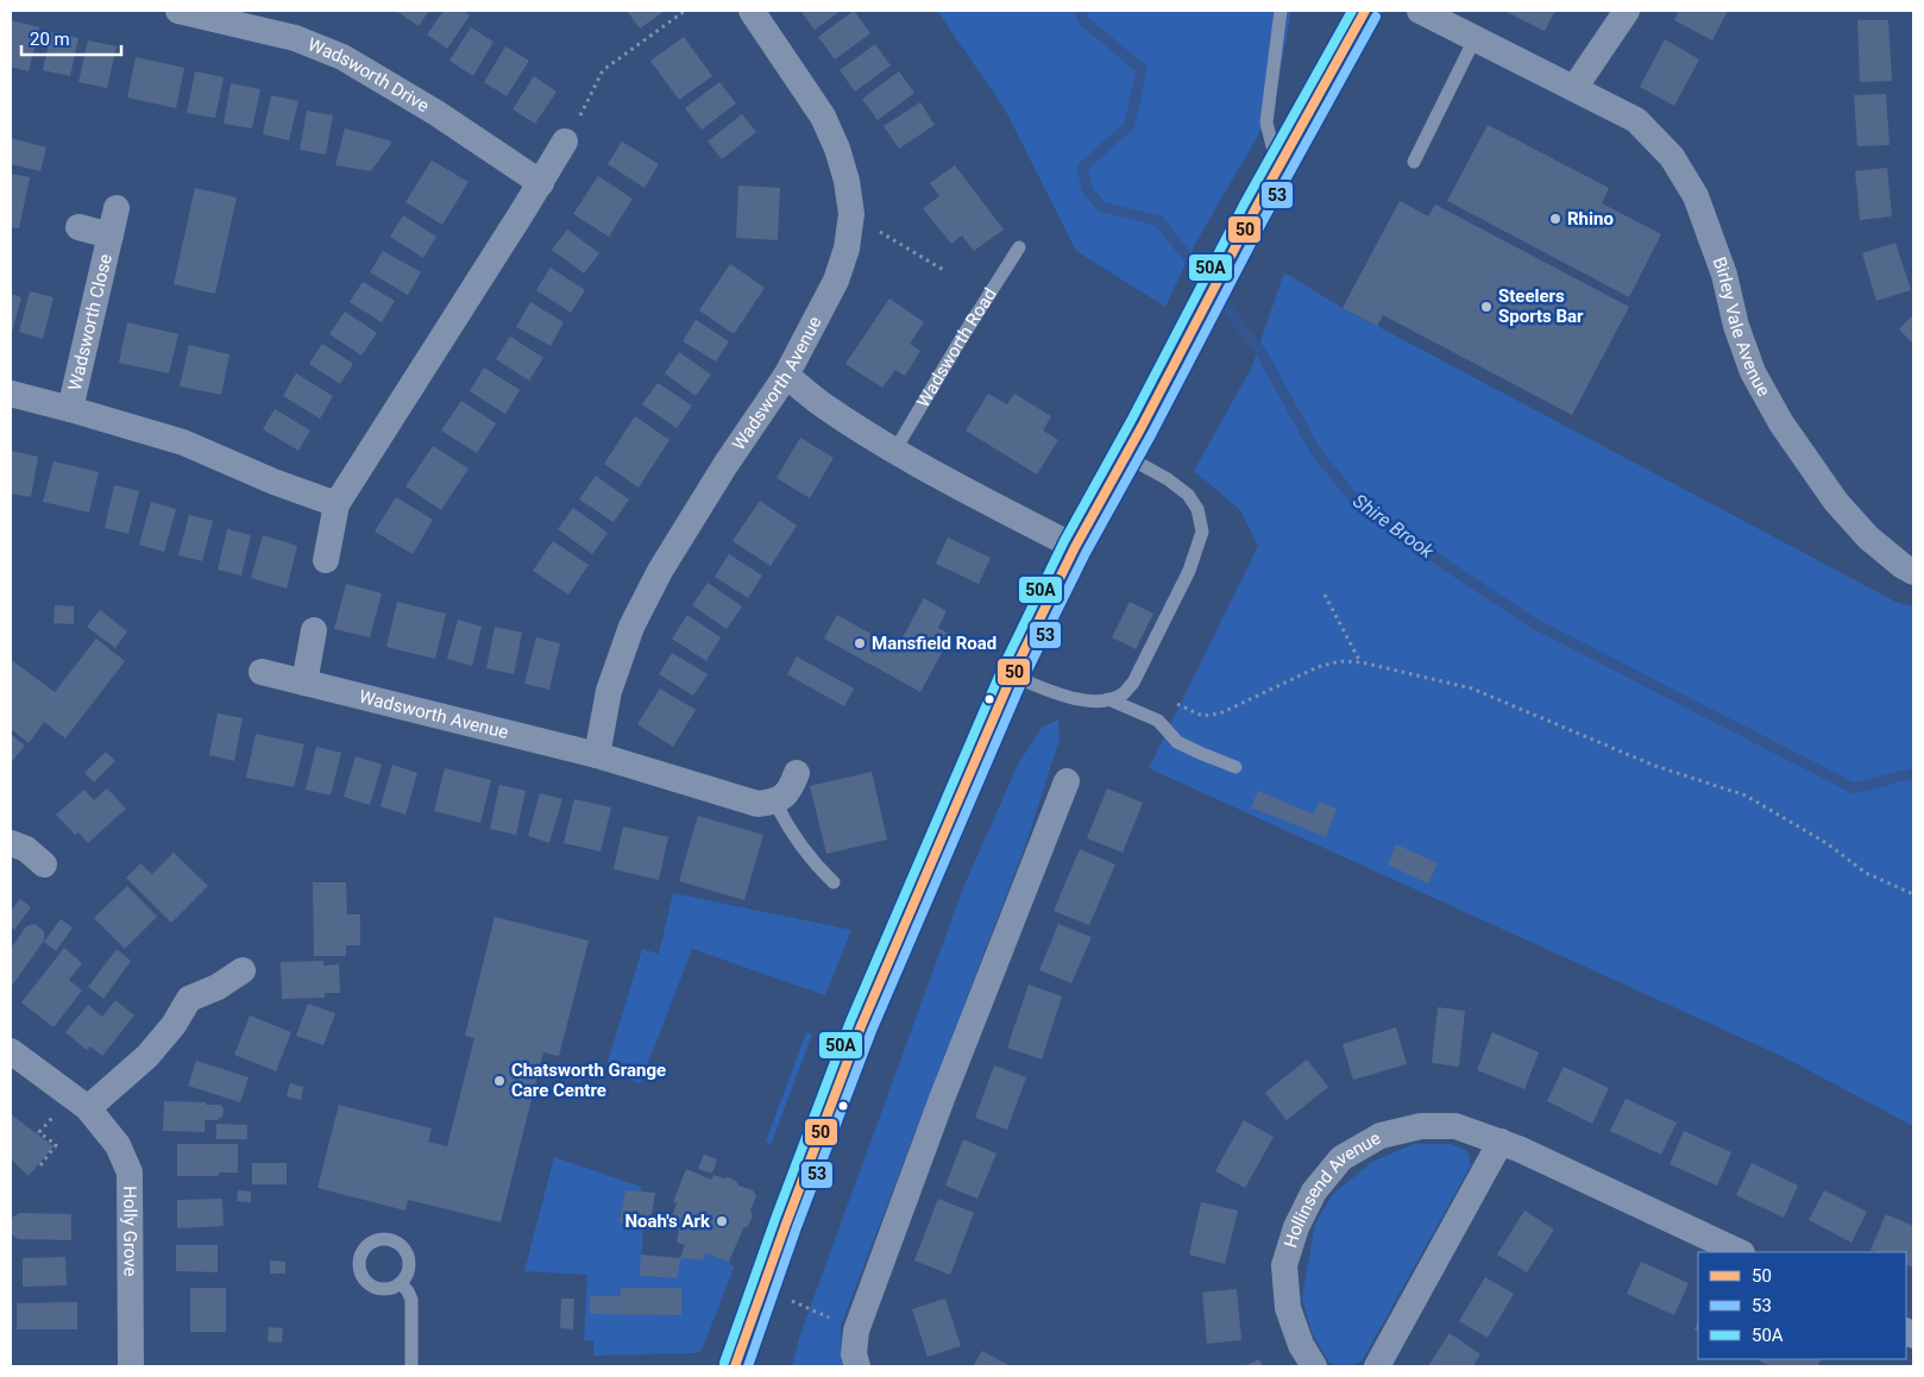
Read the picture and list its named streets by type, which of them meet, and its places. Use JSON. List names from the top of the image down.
{
  "streets": {
    "street": [
      "Wadsworth Drive",
      "Wadsworth Close",
      "Birley Vale Avenue",
      "Wadsworth Avenue",
      "Hollinsend Avenue",
      "Holly Grove"
    ],
    "lane": ["Wadsworth Road"]
  },
  "water": ["Shire Brook"],
  "places": [
    "Rhino",
    "Steelers Sports Bar",
    "Mansfield Road",
    "Chatsworth Grange Care Centre",
    "Noah's Ark"
  ],
  "lines": ["transit line 50", "transit line 50A", "transit line 53"],
  "legend": ["50", "53", "50A"],
  "scale_bar": "20 m"
}
